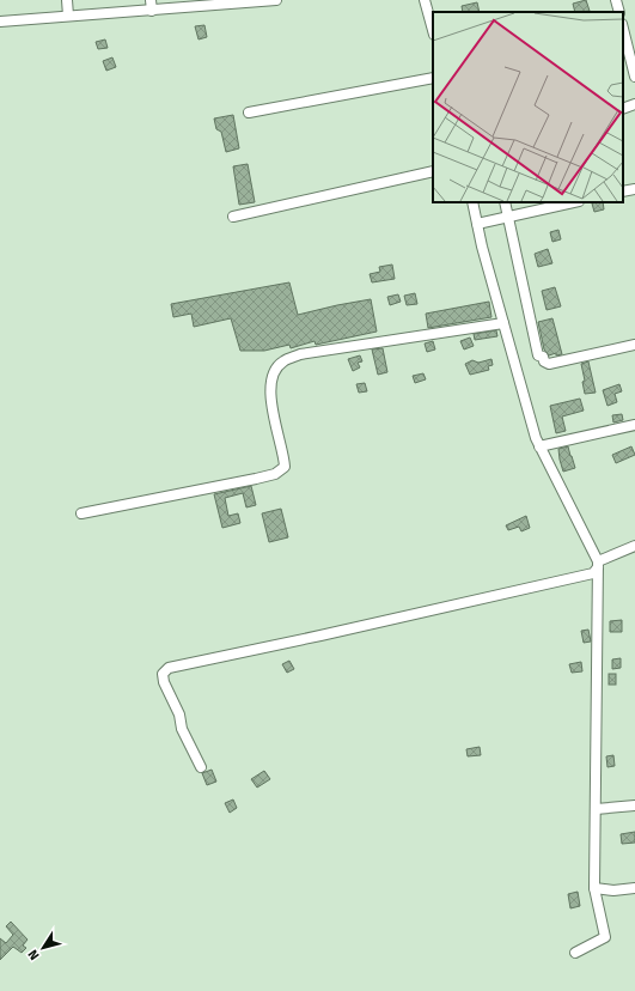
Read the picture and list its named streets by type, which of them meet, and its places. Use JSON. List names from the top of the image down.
{
  "north": "bottom left"
}
